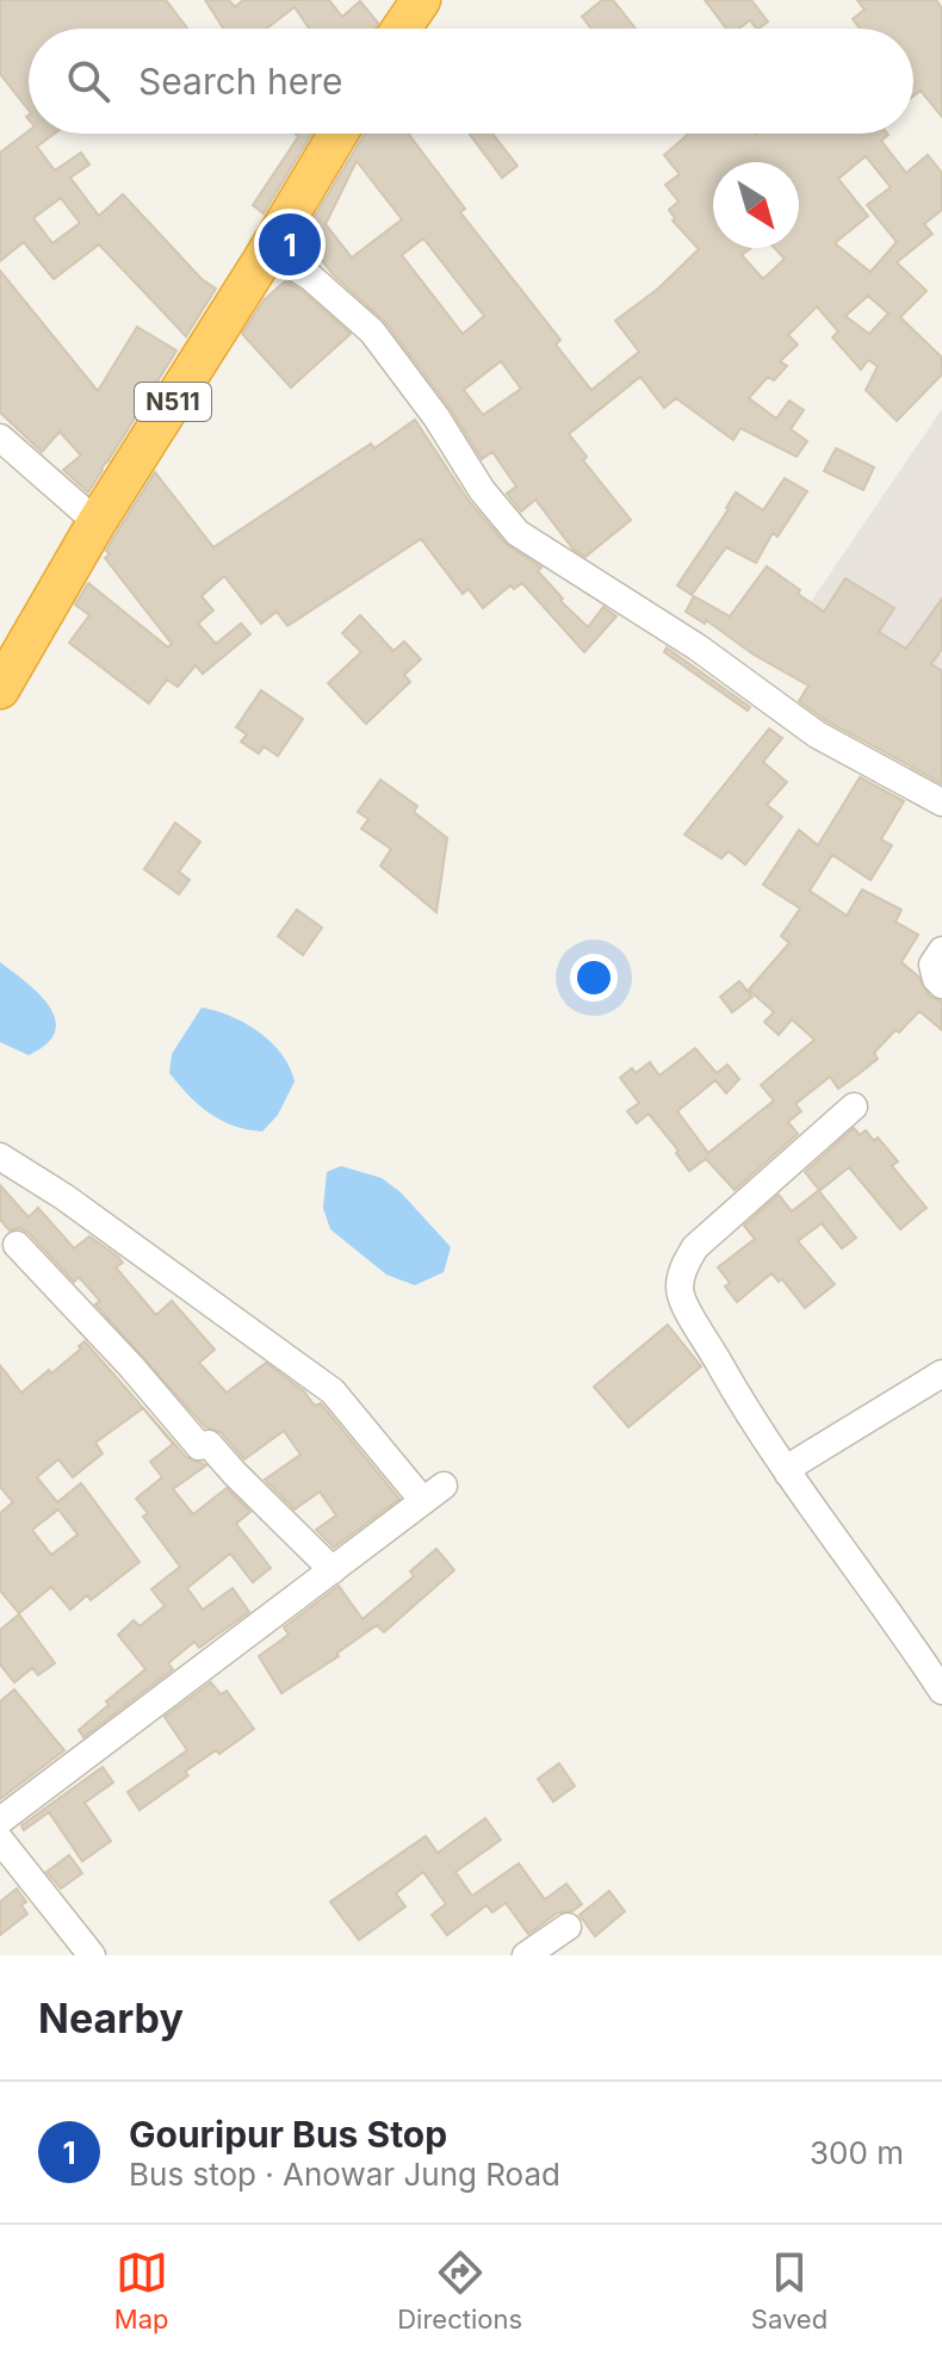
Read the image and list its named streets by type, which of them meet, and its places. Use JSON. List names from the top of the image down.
{
  "streets": {
    "highway": ["N511"]
  },
  "north": "bottom right",
  "page": {
    "search": "Search here",
    "pins": "1",
    "heading": "Nearby",
    "list": [
      {
        "mark": "1",
        "name": "Gouripur Bus Stop",
        "note": "Bus stop · Anowar Jung Road",
        "value": "300 m"
      }
    ],
    "nav": ["Map", "Directions", "Saved"]
  }
}
